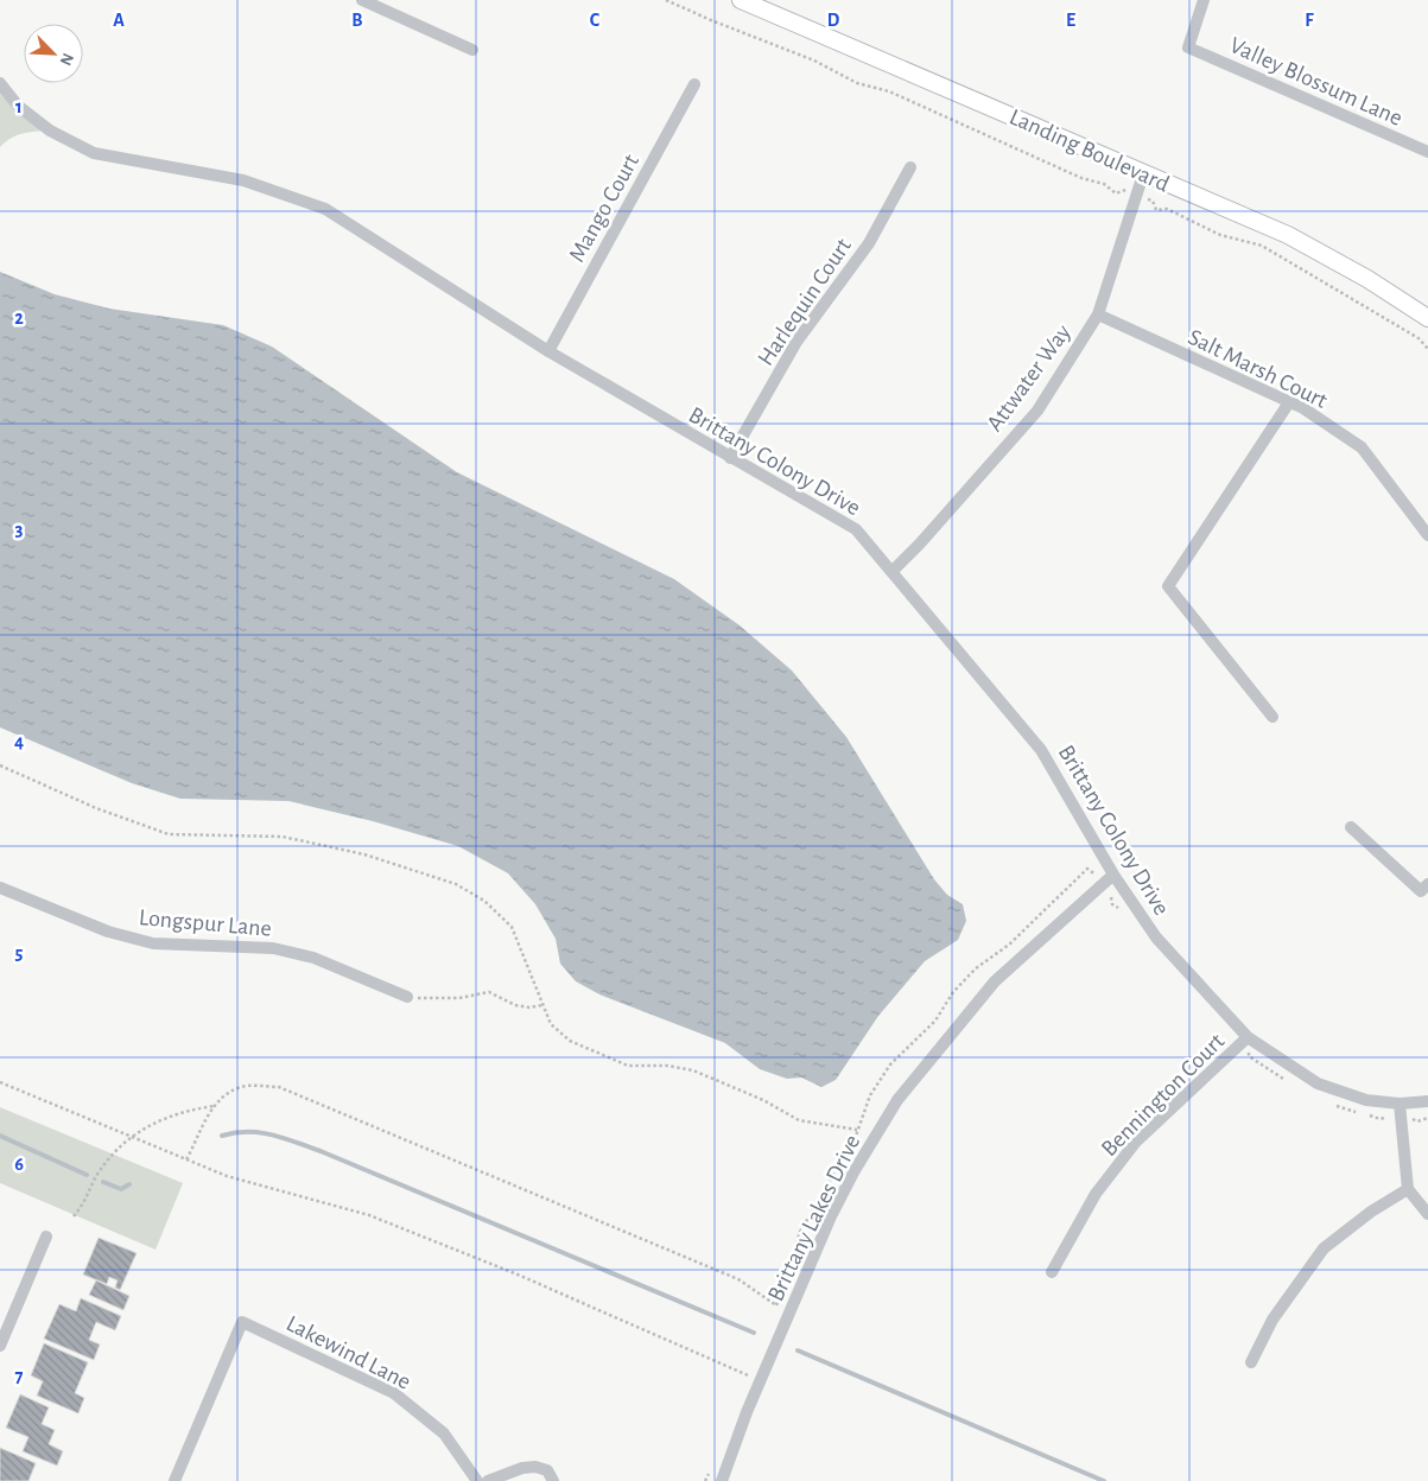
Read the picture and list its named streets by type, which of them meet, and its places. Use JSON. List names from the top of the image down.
{
  "streets": {
    "street": [
      "Valley Blossum Lane",
      "Landing Boulevard",
      "Mango Court",
      "Harlequin Court",
      "Salt Marsh Court",
      "Attwater Way",
      "Brittany Colony Drive",
      "Longspur Lane",
      "Bennington Court",
      "Brittany Lakes Drive",
      "Lakewind Lane"
    ]
  },
  "crossings": [
    ["Landing Boulevard", "Attwater Way"],
    ["Mango Court", "Brittany Colony Drive"],
    ["Harlequin Court", "Brittany Colony Drive"],
    ["Salt Marsh Court", "Attwater Way"],
    ["Attwater Way", "Brittany Colony Drive"],
    ["Brittany Colony Drive", "Bennington Court"],
    ["Brittany Colony Drive", "Brittany Lakes Drive"]
  ],
  "north": "bottom right",
  "grid": {
    "columns": [
      "A",
      "B",
      "C",
      "D",
      "E",
      "F"
    ],
    "rows": [
      "1",
      "2",
      "3",
      "4",
      "5",
      "6",
      "7"
    ]
  }
}
